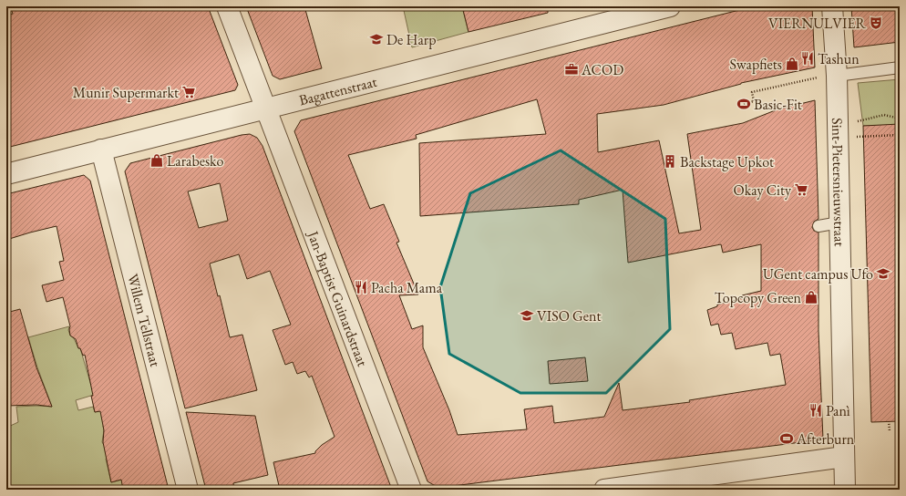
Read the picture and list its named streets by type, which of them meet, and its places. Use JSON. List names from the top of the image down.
{
  "streets": {
    "street": [
      "Bagattenstraat",
      "Sint-Pietersnieuwstraat",
      "Jan-Baptist Guinardstraat",
      "Willem Tellstraat"
    ]
  },
  "crossings": [
    ["Bagattenstraat", "Jan-Baptist Guinardstraat"],
    ["Bagattenstraat", "Willem Tellstraat"]
  ],
  "places": {
    "theatre": ["VIERNULVIER"],
    "school or university": ["De Harp", "UGent campus Ufo", "VISO Gent"],
    "restaurant": ["Tashun", "Pacha Mama", "Panì"],
    "shop": ["Swapfiets", "Larabesko", "Topcopy Green"],
    "office": ["ACOD"],
    "supermarket": ["Munir Supermarkt", "Okay City"],
    "sports": ["Basic-Fit", "Afterburn"],
    "building": ["Backstage Upkot"]
  }
}
